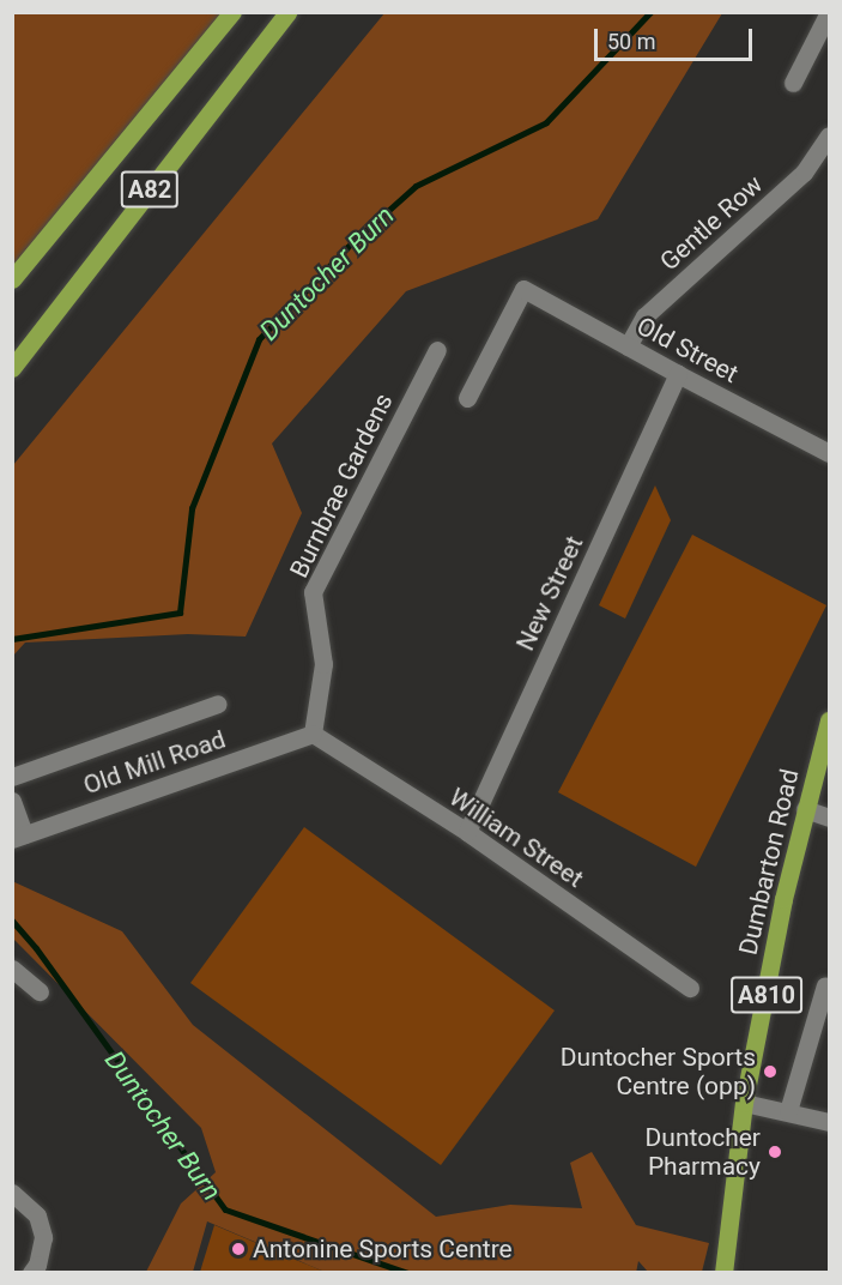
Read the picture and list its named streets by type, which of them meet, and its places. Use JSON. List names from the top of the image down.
{
  "streets": {
    "main road": ["A82", "Dumbarton Road", "A810"],
    "street": [
      "Gentle Row",
      "Old Street",
      "Burnbrae Gardens",
      "New Street",
      "Old Mill Road",
      "William Street"
    ]
  },
  "crossings": [
    ["Gentle Row", "Old Street"],
    ["Old Street", "New Street"],
    ["Burnbrae Gardens", "Old Mill Road"],
    ["Burnbrae Gardens", "William Street"],
    ["New Street", "William Street"],
    ["Old Mill Road", "William Street"]
  ],
  "water": ["Duntocher Burn"],
  "places": ["Duntocher Sports Centre (opp)", "Duntocher Pharmacy", "Antonine Sports Centre"],
  "scale_bar": "50 m"
}
